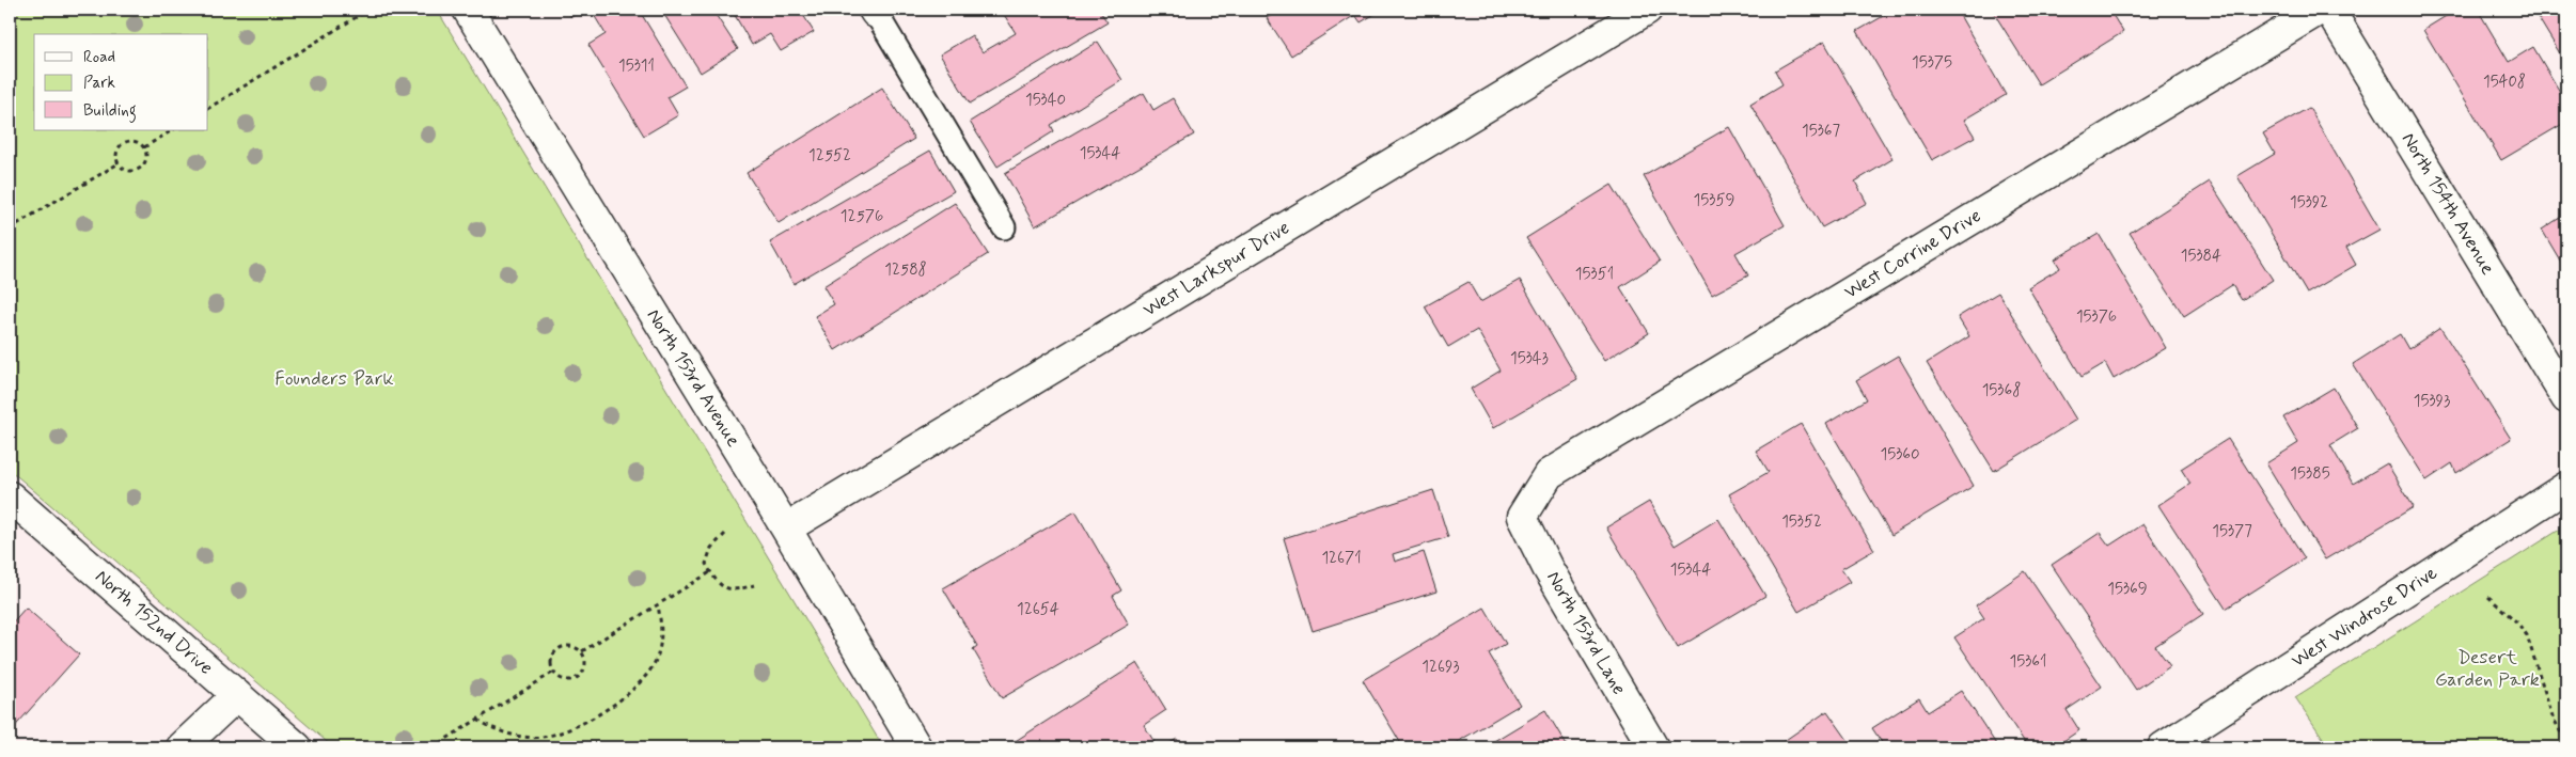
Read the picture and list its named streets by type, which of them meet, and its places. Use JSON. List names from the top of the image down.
{
  "streets": {
    "street": [
      "North 154th Avenue",
      "West Corrine Drive",
      "West Larkspur Drive",
      "North 153rd Avenue",
      "West Windrose Drive",
      "North 152nd Drive",
      "North 153rd Lane"
    ]
  },
  "crossings": [
    ["West Corrine Drive", "North 153rd Lane"],
    ["West Larkspur Drive", "North 153rd Avenue"]
  ],
  "parks": ["Founders Park", "Desert Garden Park"],
  "house_numbers": [
    "15375",
    "15311",
    "15408",
    "15340",
    "15367",
    "15344",
    "12552",
    "15359",
    "15392",
    "12576",
    "15384",
    "12588",
    "15351",
    "15376",
    "15343",
    "15368",
    "15393",
    "15360",
    "15385",
    "15352",
    "15377",
    "12671",
    "15344",
    "15369",
    "12654",
    "15361",
    "12693"
  ],
  "legend": ["Road", "Park", "Building"]
}
